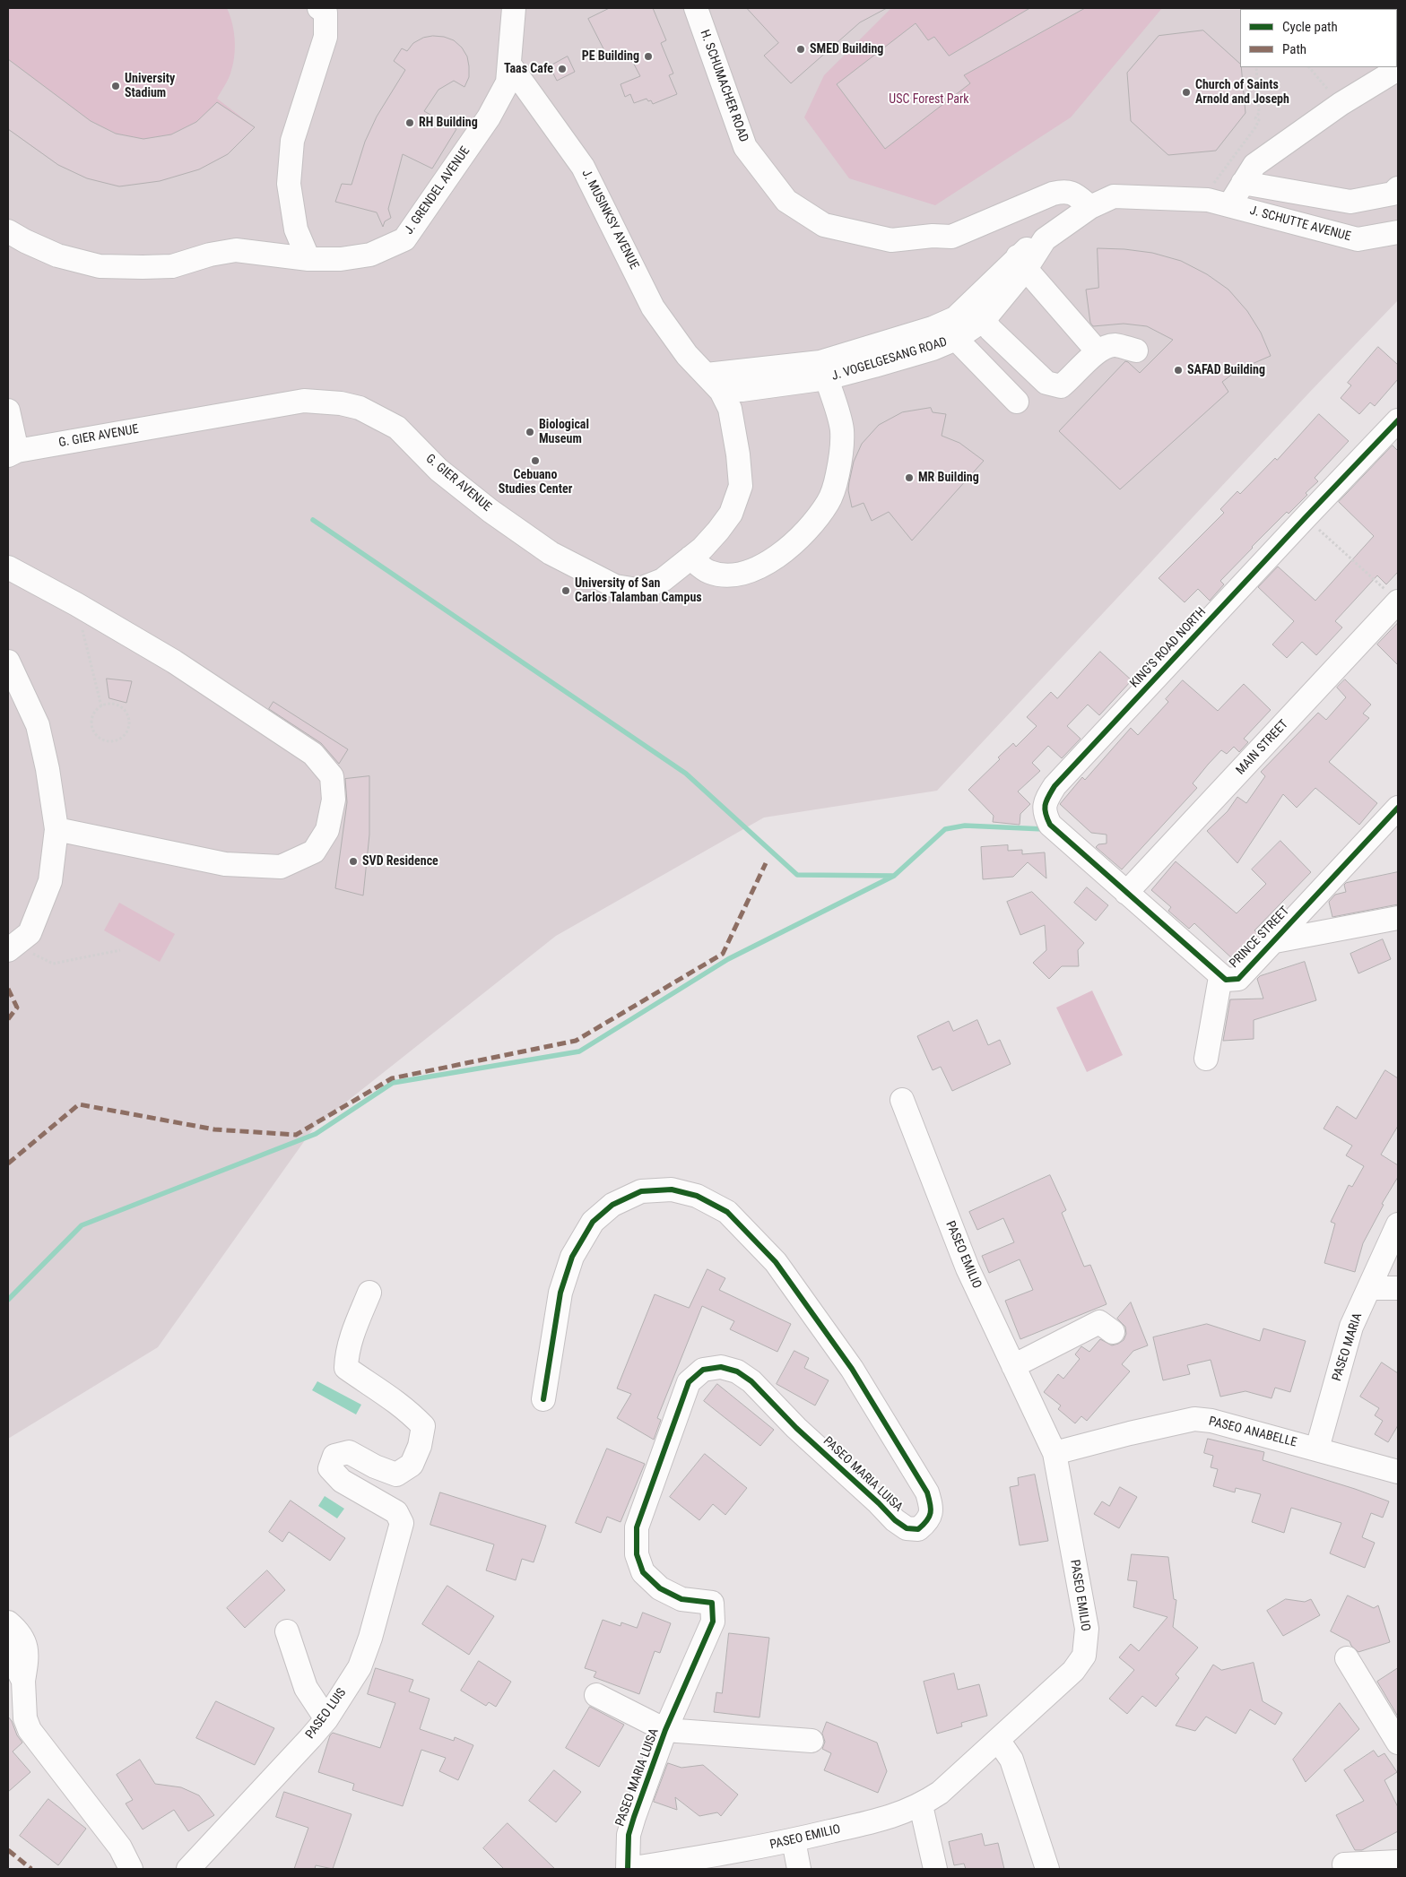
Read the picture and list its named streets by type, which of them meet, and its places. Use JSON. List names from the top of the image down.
{
  "streets": {
    "street": [
      "H. SCHUMACHER ROAD",
      "J. GRENDEL AVENUE",
      "J. MUSINKSY AVENUE",
      "J. SCHUTTE AVENUE",
      "J. VOGELGESANG ROAD",
      "G. GIER AVENUE",
      "KING'S ROAD NORTH",
      "MAIN STREET",
      "PRINCE STREET",
      "PASEO EMILIO",
      "PASEO MARIA",
      "PASEO ANABELLE",
      "PASEO MARIA LUISA",
      "PASEO LUIS"
    ]
  },
  "crossings": [
    ["H. SCHUMACHER ROAD", "J. VOGELGESANG ROAD"],
    ["J. GRENDEL AVENUE", "J. MUSINKSY AVENUE"],
    ["J. MUSINKSY AVENUE", "J. VOGELGESANG ROAD"],
    ["J. MUSINKSY AVENUE", "G. GIER AVENUE"],
    ["J. SCHUTTE AVENUE", "J. VOGELGESANG ROAD"],
    ["J. VOGELGESANG ROAD", "G. GIER AVENUE"],
    ["KING'S ROAD NORTH", "MAIN STREET"],
    ["KING'S ROAD NORTH", "PRINCE STREET"],
    ["MAIN STREET", "PRINCE STREET"],
    ["PASEO EMILIO", "PASEO ANABELLE"],
    ["PASEO EMILIO", "PASEO MARIA LUISA"],
    ["PASEO MARIA", "PASEO ANABELLE"]
  ],
  "parks": ["USC Forest Park"],
  "places": [
    "SMED Building",
    "PE Building",
    "Taas Cafe",
    "University Stadium",
    "Church of Saints Arnold and Joseph",
    "RH Building",
    "SAFAD Building",
    "Biological Museum",
    "Cebuano Studies Center",
    "MR Building",
    "University of San Carlos Talamban Campus",
    "SVD Residence"
  ],
  "legend": ["Cycle path", "Path"]
}
